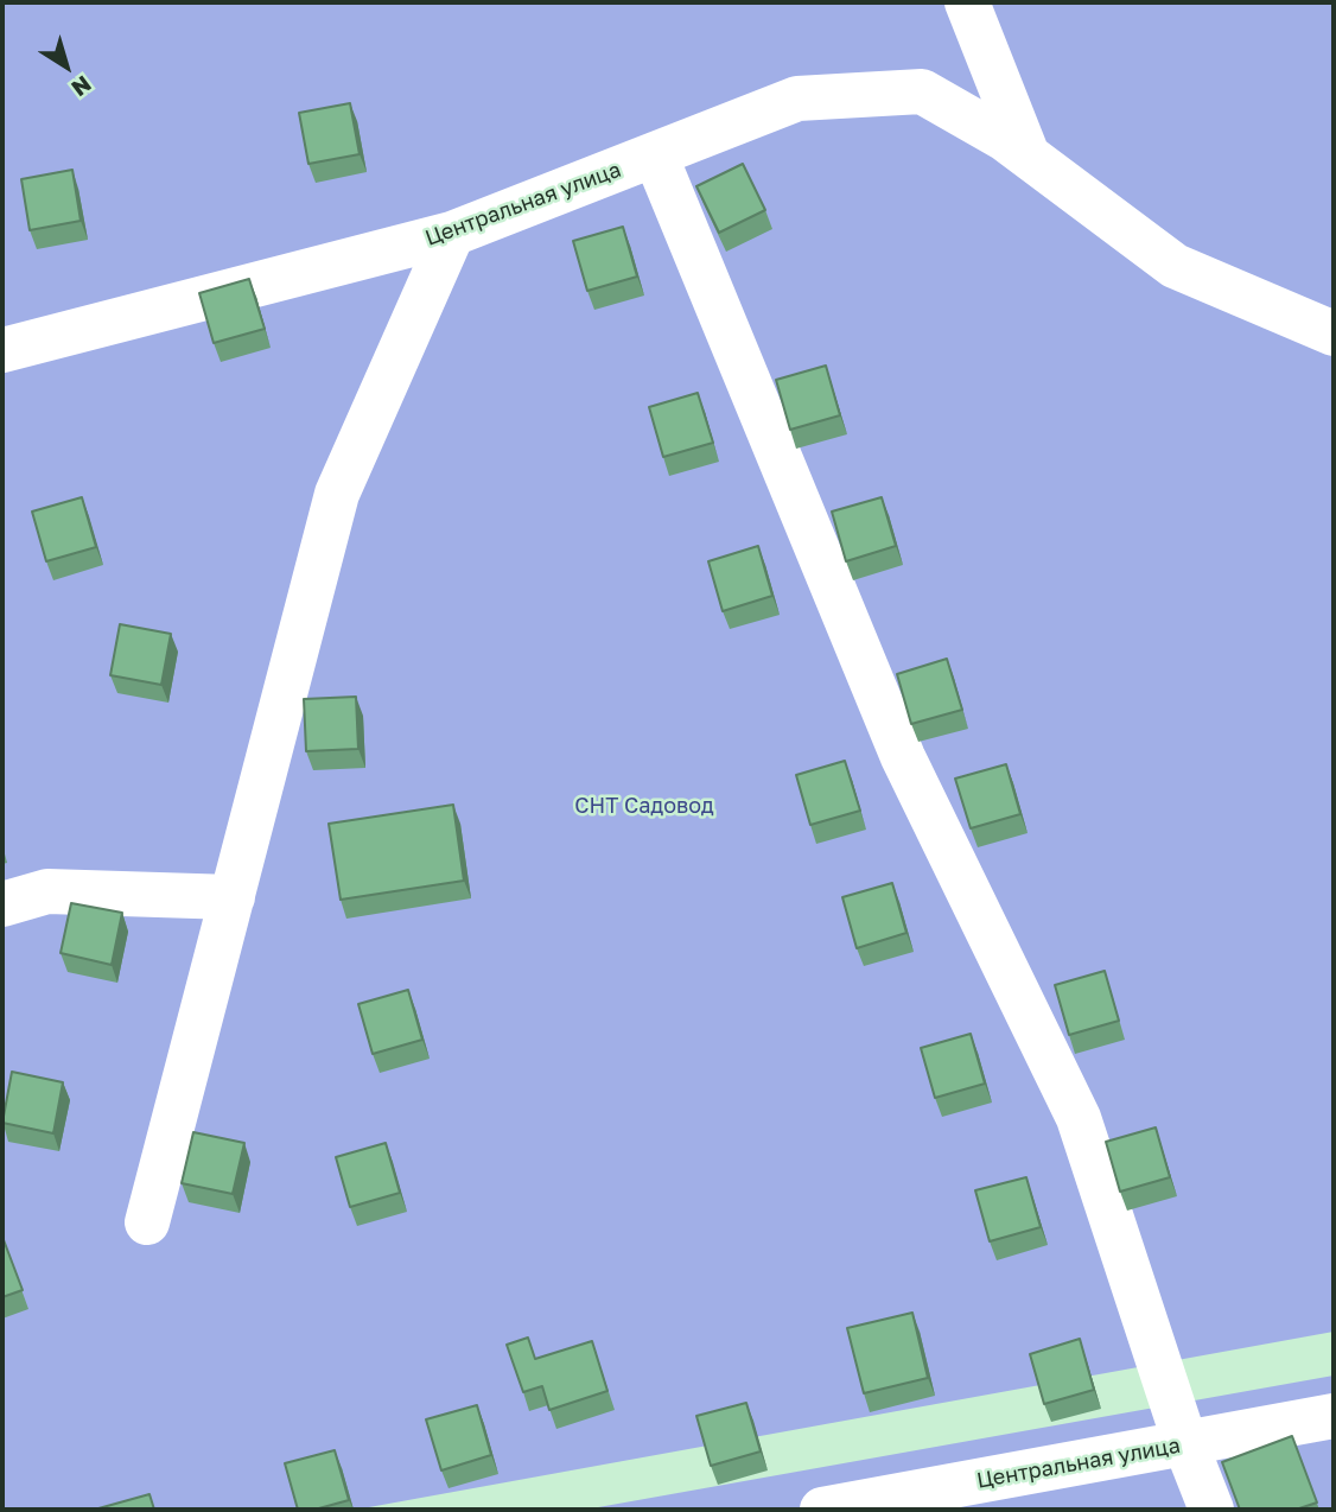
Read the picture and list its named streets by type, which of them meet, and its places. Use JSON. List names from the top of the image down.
{
  "streets": {
    "street": ["Центральная улица"]
  },
  "parks": ["СНТ Садовод"],
  "north": "bottom right"
}
